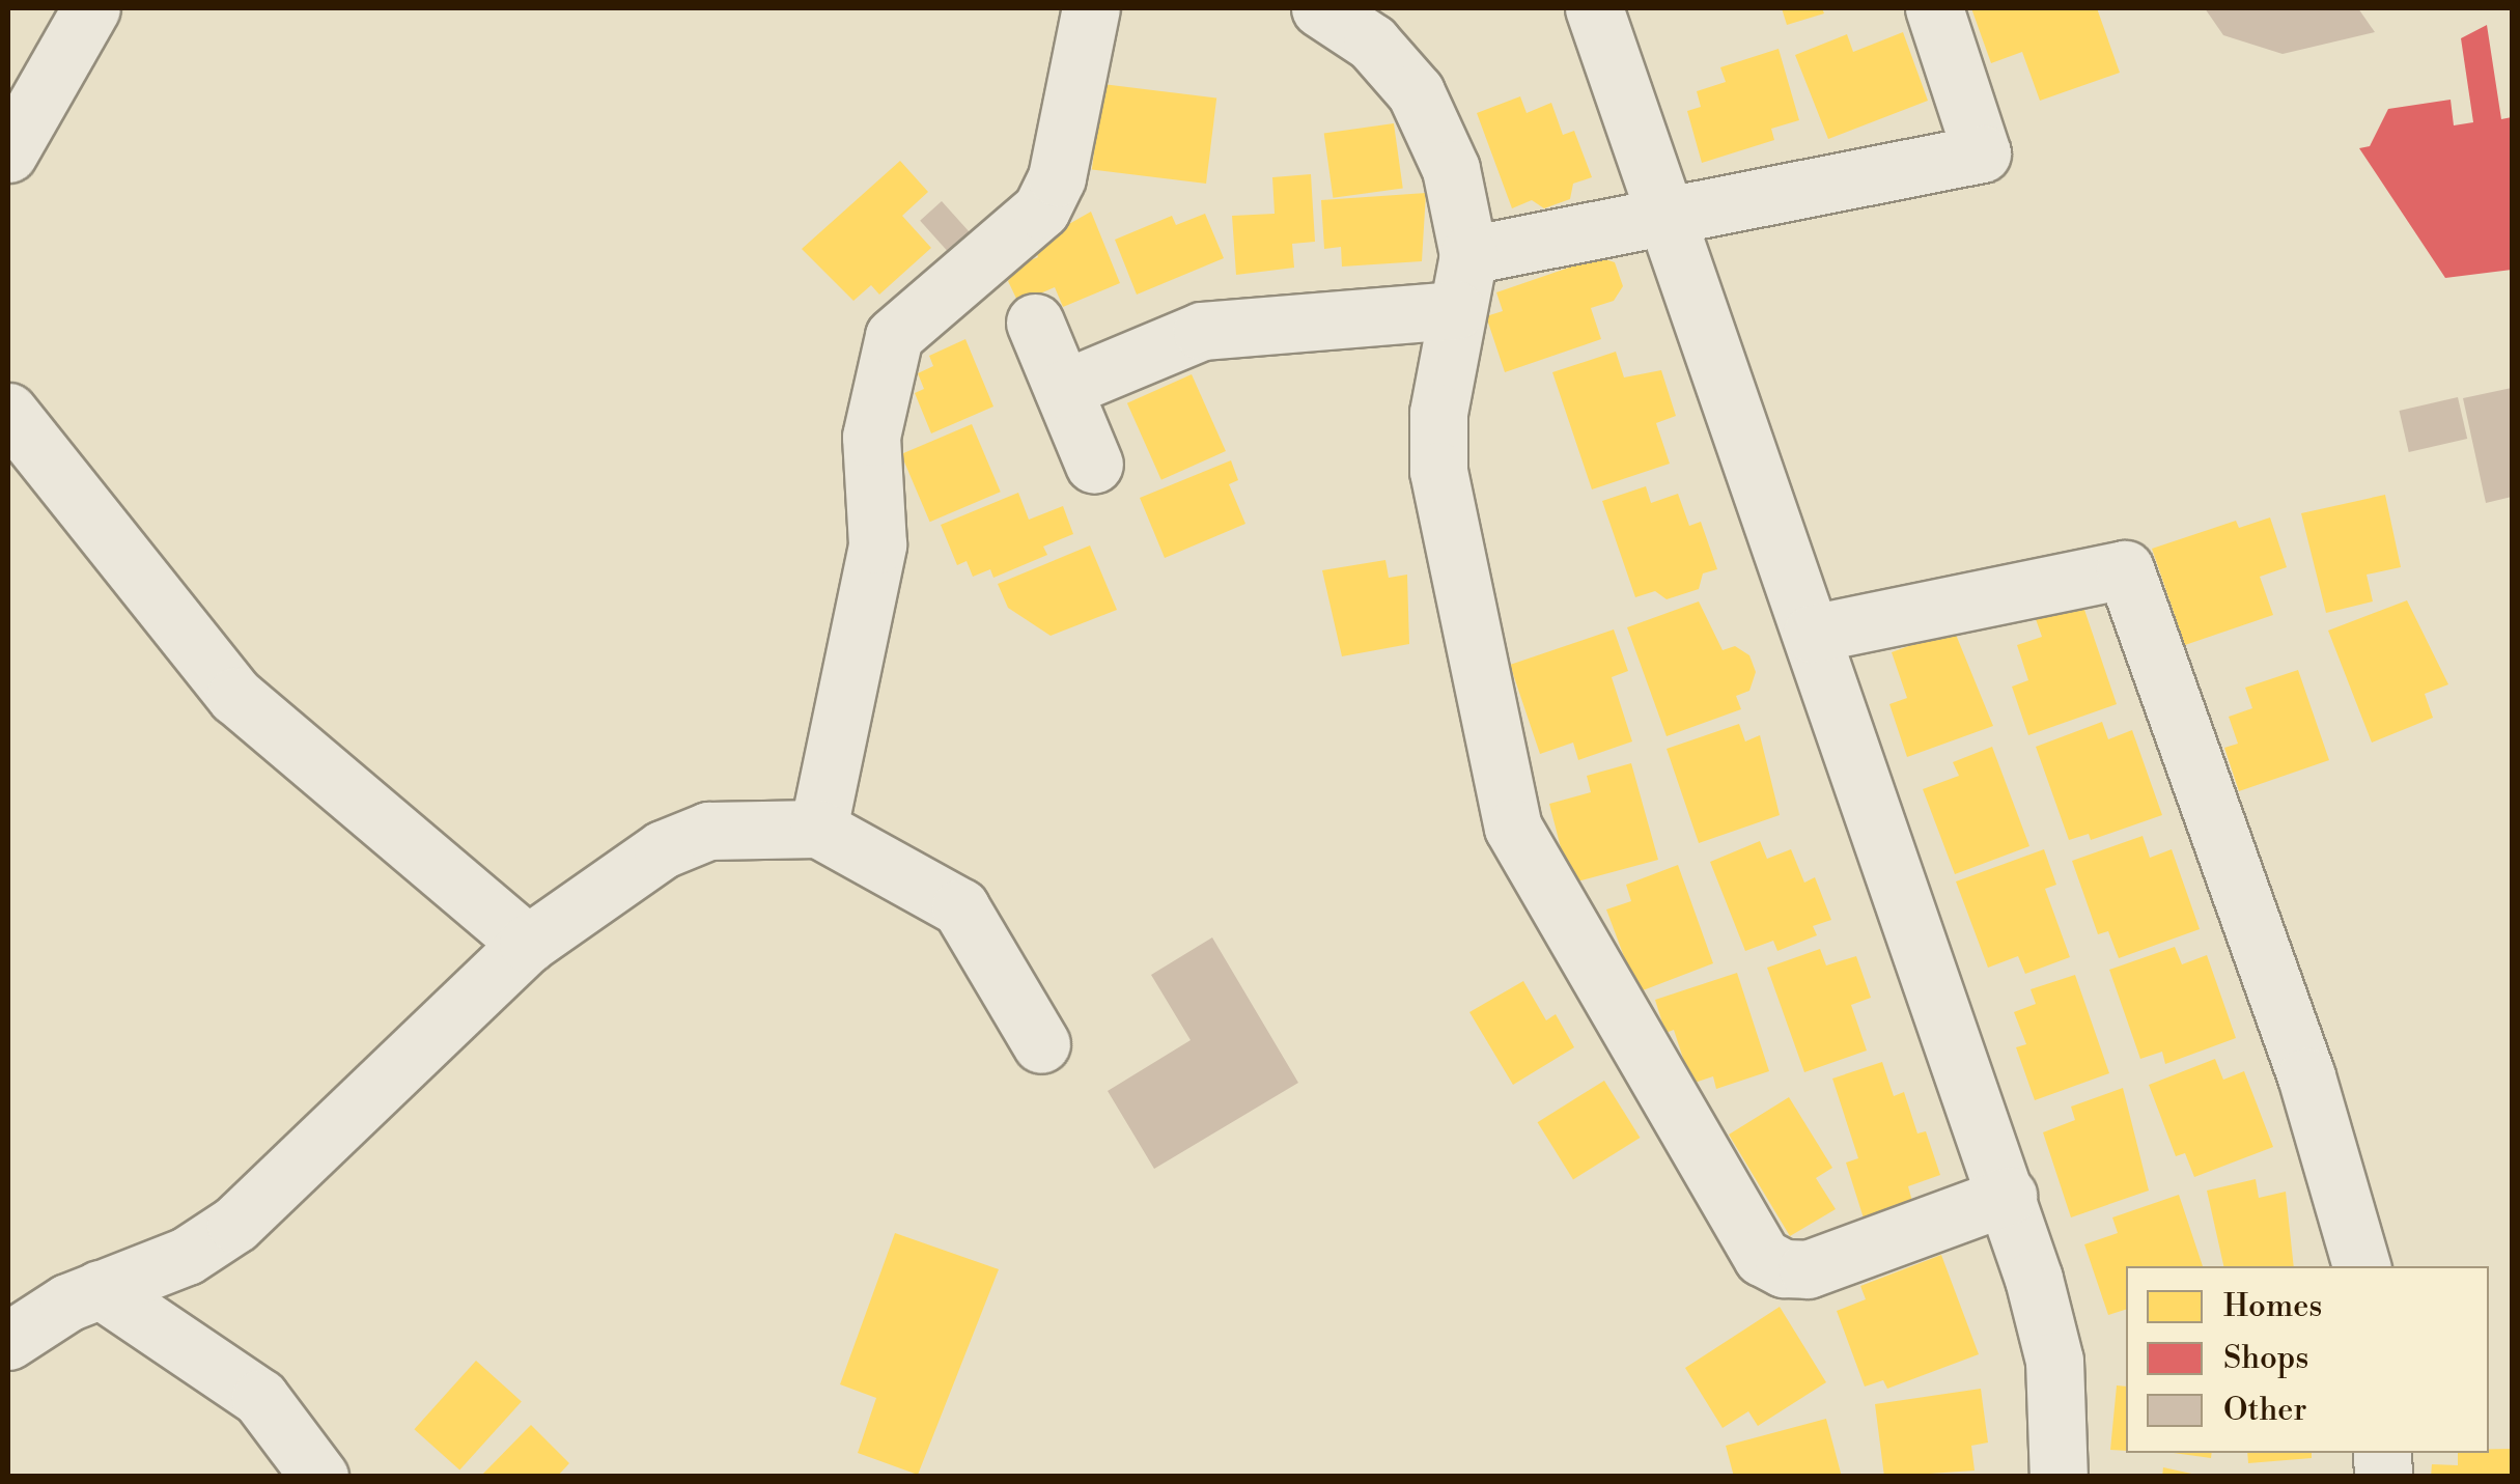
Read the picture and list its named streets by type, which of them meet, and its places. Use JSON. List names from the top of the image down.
{
  "legend": ["Homes", "Shops", "Other"]
}
